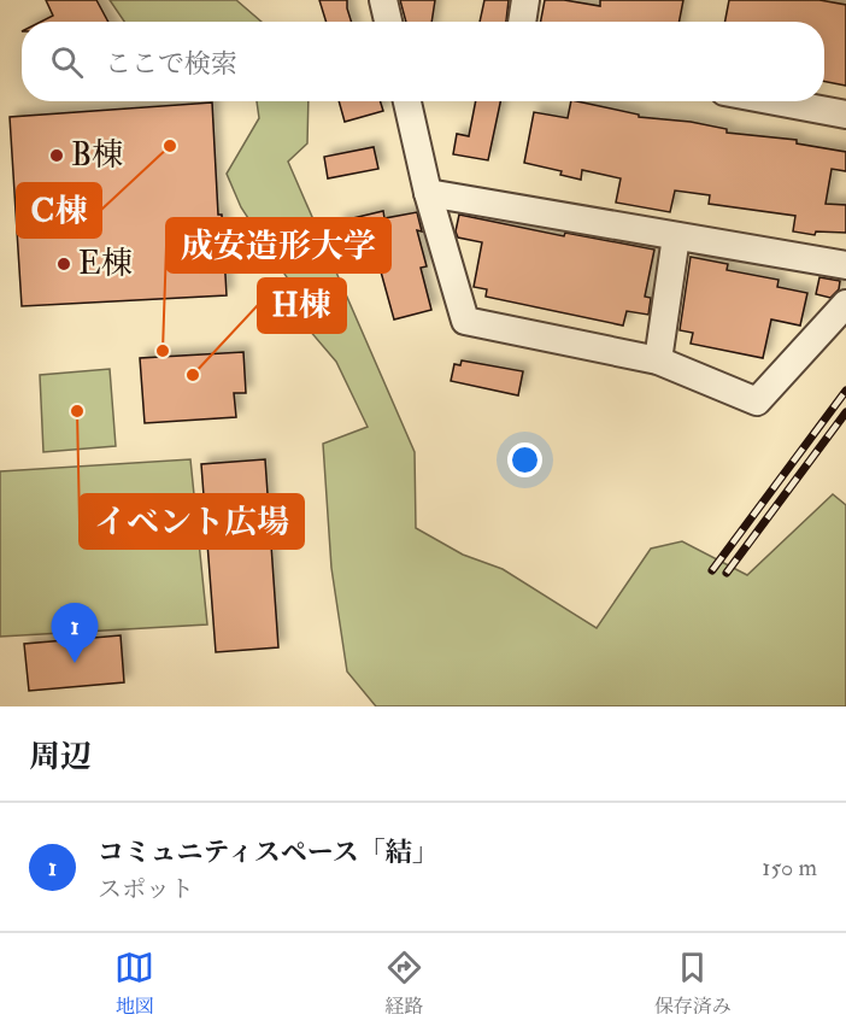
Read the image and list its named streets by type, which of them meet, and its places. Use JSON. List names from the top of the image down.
{
  "places": [
    "C棟",
    "B棟",
    "E棟",
    "成安造形大学",
    "H棟",
    "イベント広場"
  ],
  "page": {
    "search": "ここで検索",
    "pins": "1",
    "heading": "周辺",
    "list": [
      {
        "mark": "1",
        "name": "コミュニティスペース「結」",
        "note": "スポット",
        "value": "150 m"
      }
    ],
    "nav": ["地図", "経路", "保存済み"]
  }
}
